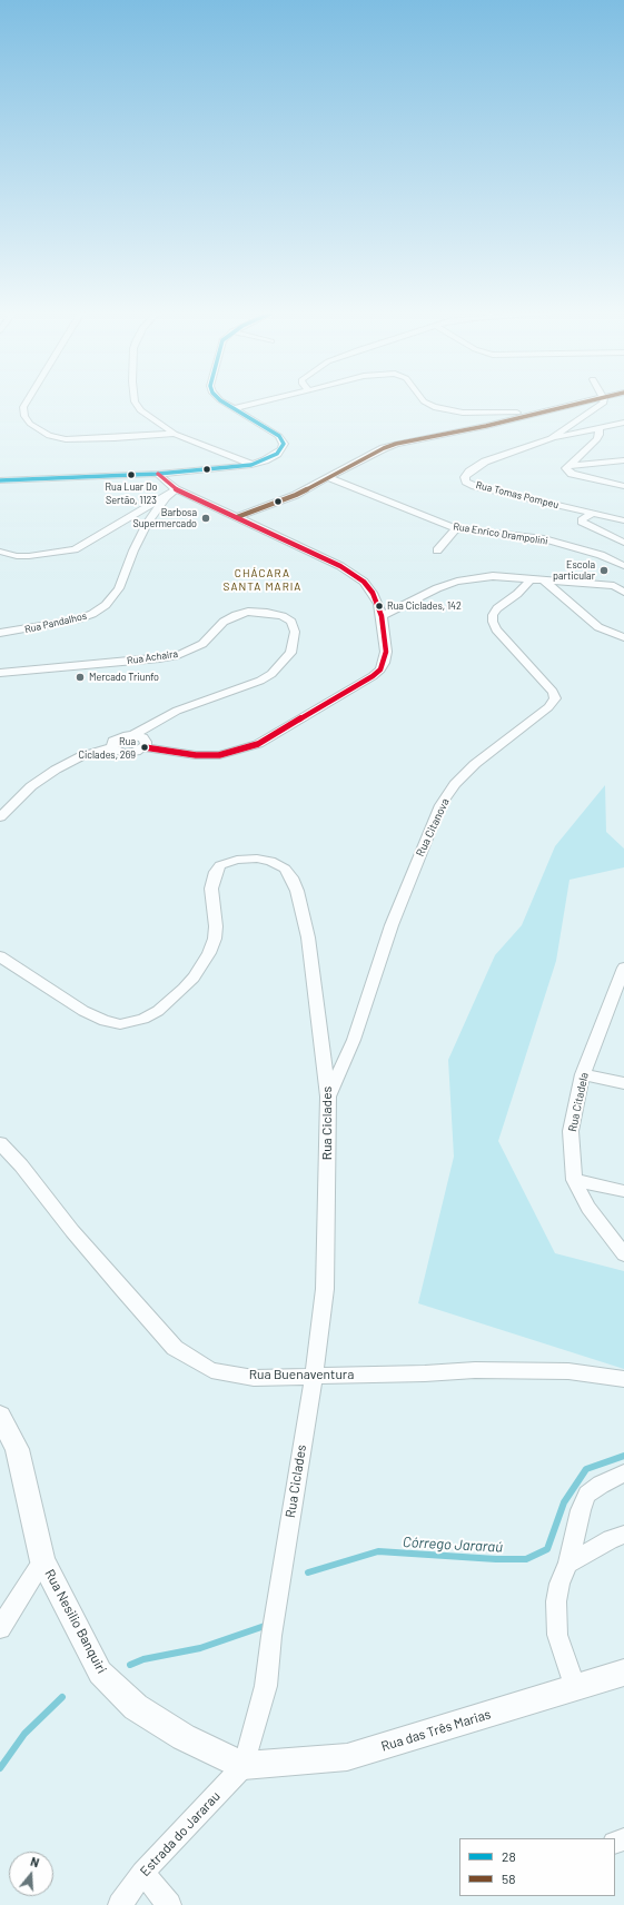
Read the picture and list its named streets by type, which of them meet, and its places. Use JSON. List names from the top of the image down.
{
  "streets": {
    "street": [
      "Rua Tomas Pompeu",
      "Rua Enrico Drampolini",
      "Rua Pandalhos",
      "Rua Achaira",
      "Rua Citanova",
      "Rua Citadela",
      "Rua Ciclades",
      "Rua Buenaventura",
      "Rua Nesilio Banquiri",
      "Rua das Três Marias",
      "Estrada do Jararau"
    ]
  },
  "crossings": [
    ["Rua Citanova", "Rua Ciclades"],
    ["Rua Ciclades", "Rua Buenaventura"],
    ["Rua Ciclades", "Rua Nesilio Banquiri"],
    ["Rua Ciclades", "Rua das Três Marias"],
    ["Rua Ciclades", "Estrada do Jararau"],
    ["Rua Nesilio Banquiri", "Rua das Três Marias"],
    ["Rua Nesilio Banquiri", "Estrada do Jararau"],
    ["Rua das Três Marias", "Estrada do Jararau"]
  ],
  "districts": ["CHÁCARA SANTA MARIA"],
  "water": ["Córrego Jararaú"],
  "places": [
    "Rua Luar Do Sertão, 1123",
    "Barbosa Supermercado",
    "Escola particular",
    "Rua Ciclades, 142",
    "Mercado Triunfo",
    "Rua Ciclades, 269"
  ],
  "lines": ["transit line 28", "transit line 58"],
  "legend": ["28", "58"],
  "north": "top"
}
